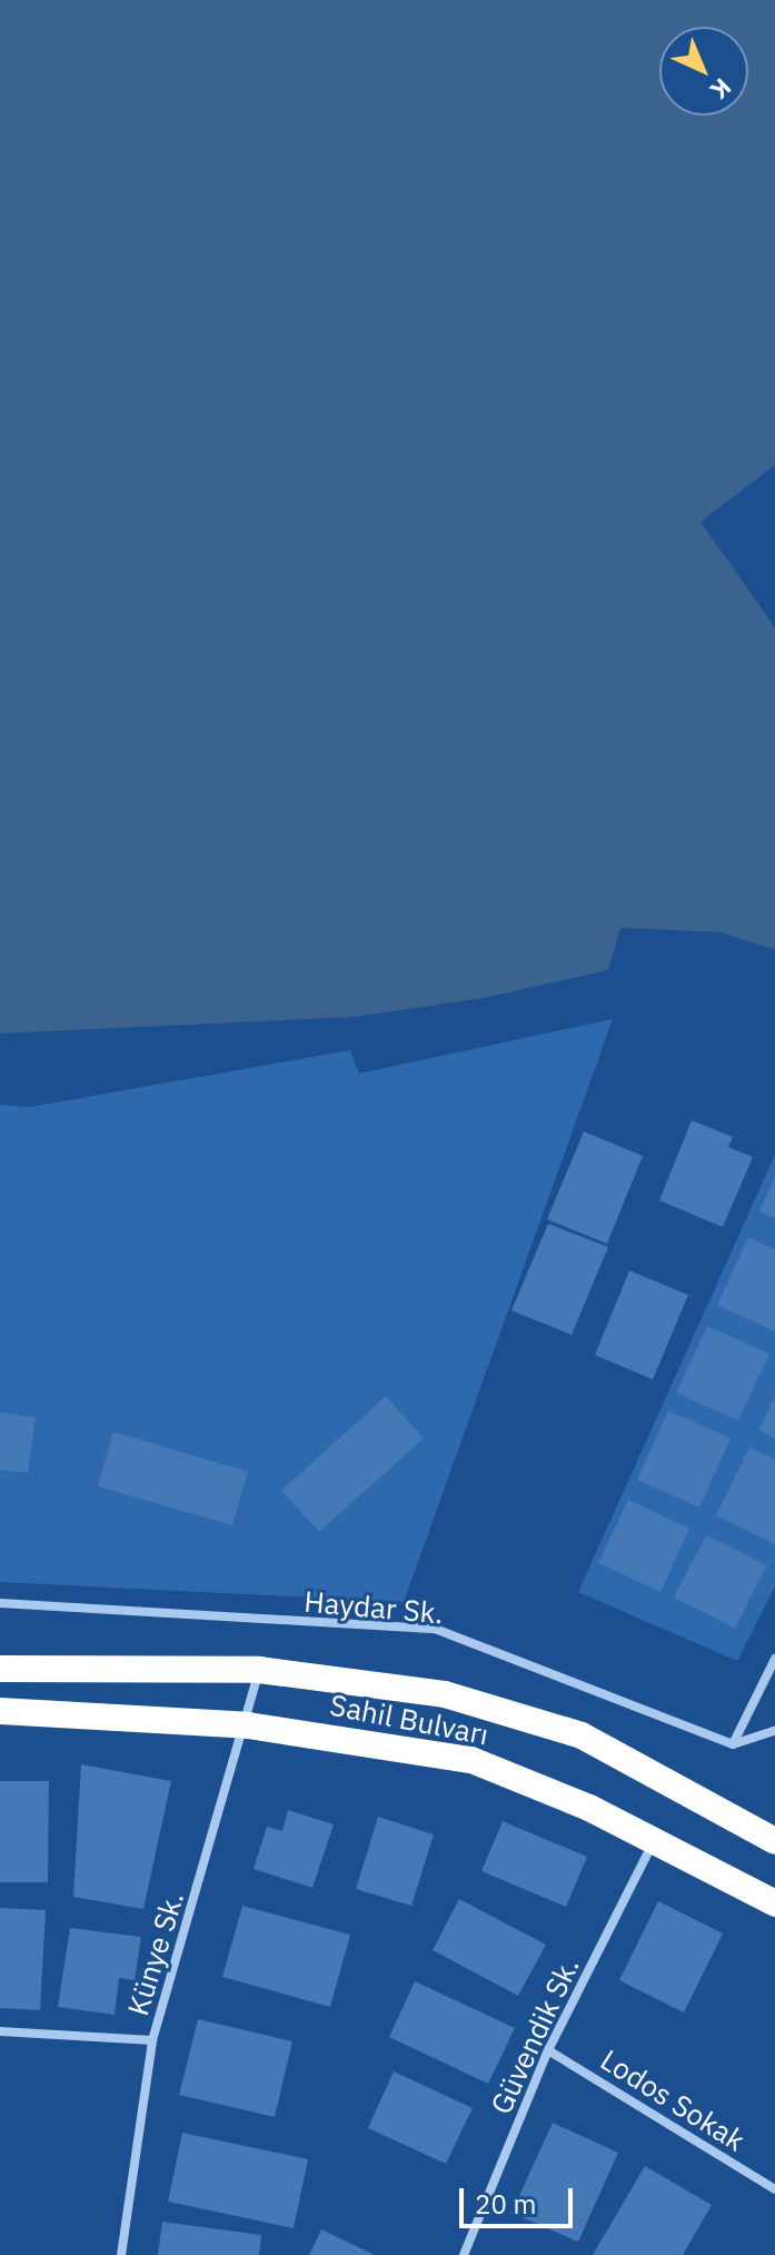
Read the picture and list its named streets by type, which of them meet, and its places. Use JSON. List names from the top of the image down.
{
  "streets": {
    "highway": ["Sahil Bulvarı"],
    "street": [
      "Haydar Sk.",
      "Künye Sk.",
      "Güvendik Sk.",
      "Lodos Sokak"
    ]
  },
  "crossings": [
    ["Sahil Bulvarı", "Künye Sk."],
    ["Sahil Bulvarı", "Güvendik Sk."],
    ["Güvendik Sk.", "Lodos Sokak"]
  ],
  "scale_bar": "20 m",
  "north": "bottom right"
}
